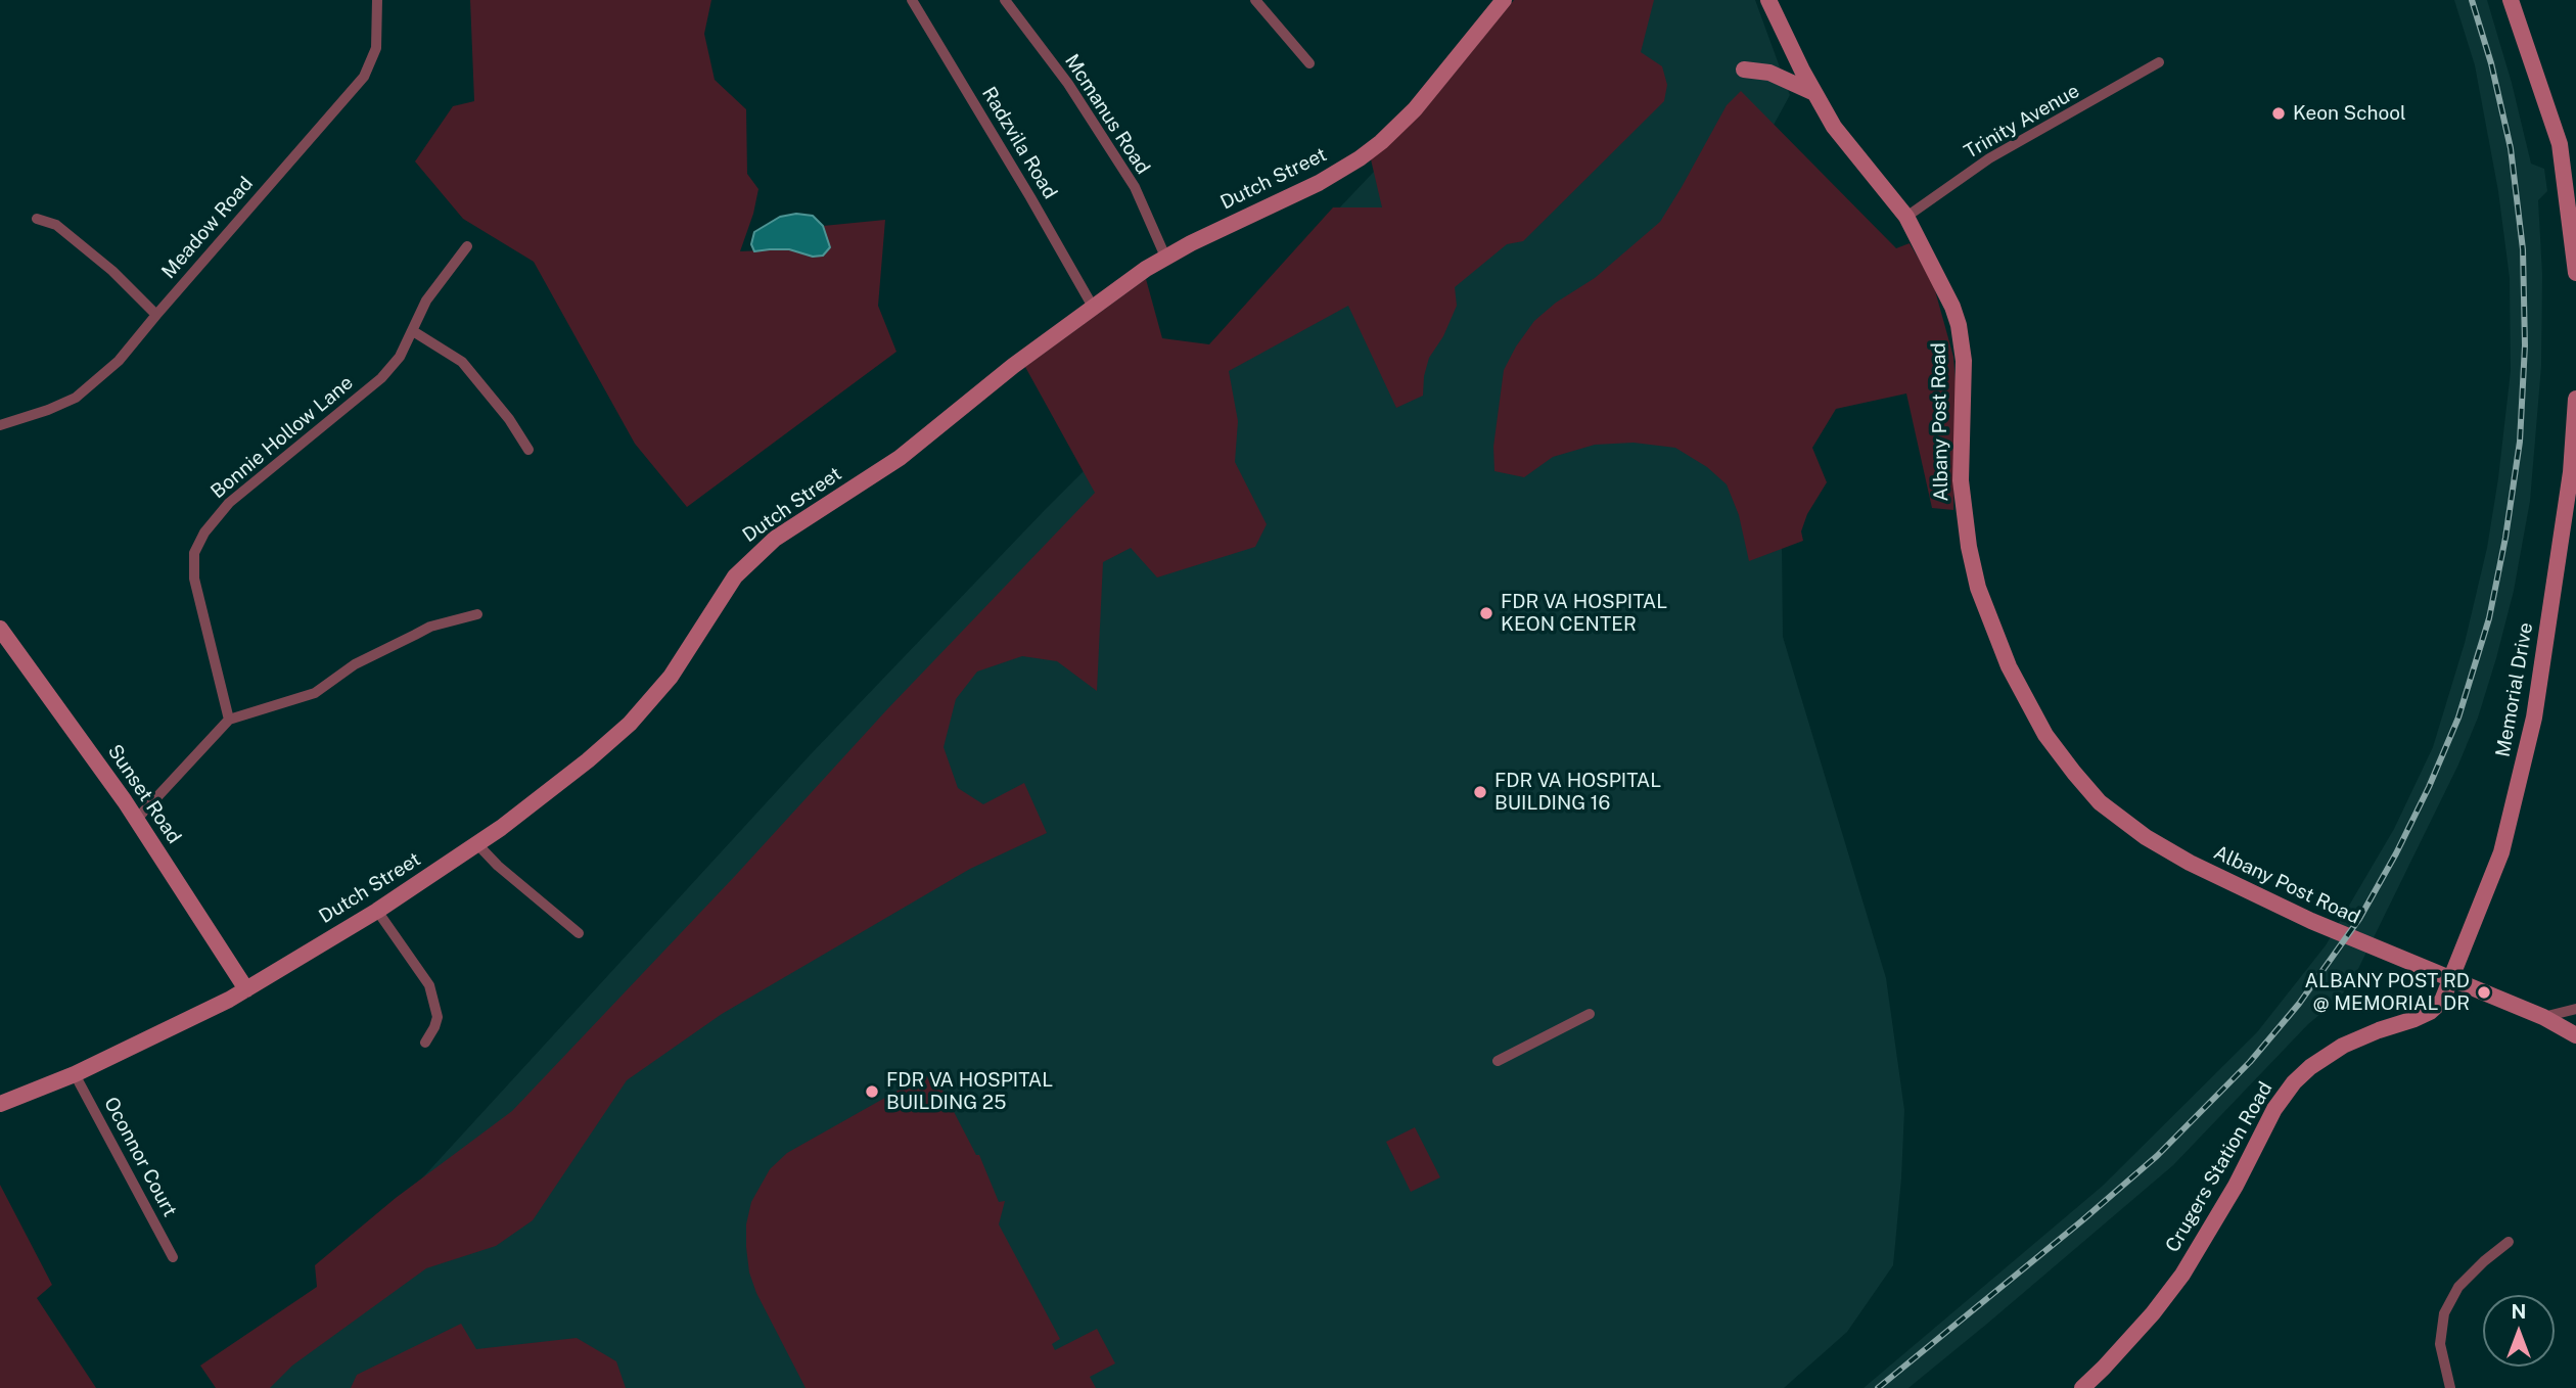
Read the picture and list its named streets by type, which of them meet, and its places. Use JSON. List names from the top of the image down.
{
  "streets": {
    "street": [
      "Mcmanus Road",
      "Trinity Avenue",
      "Radzvila Road",
      "Dutch Street",
      "Meadow Road",
      "Albany Post Road",
      "Bonnie Hollow Lane",
      "Memorial Drive",
      "Sunset Road",
      "Oconnor Court",
      "Crugers Station Road"
    ]
  },
  "crossings": [
    ["Mcmanus Road", "Dutch Street"],
    ["Trinity Avenue", "Albany Post Road"],
    ["Radzvila Road", "Dutch Street"],
    ["Dutch Street", "Sunset Road"],
    ["Dutch Street", "Oconnor Court"],
    ["Albany Post Road", "Memorial Drive"],
    ["Albany Post Road", "Crugers Station Road"],
    ["Memorial Drive", "Crugers Station Road"]
  ],
  "places": [
    "Keon School",
    "FDR VA HOSPITAL KEON CENTER",
    "FDR VA HOSPITAL BUILDING 16",
    "ALBANY POST RD @ MEMORIAL DR",
    "FDR VA HOSPITAL BUILDING 25"
  ],
  "north": "top"
}
